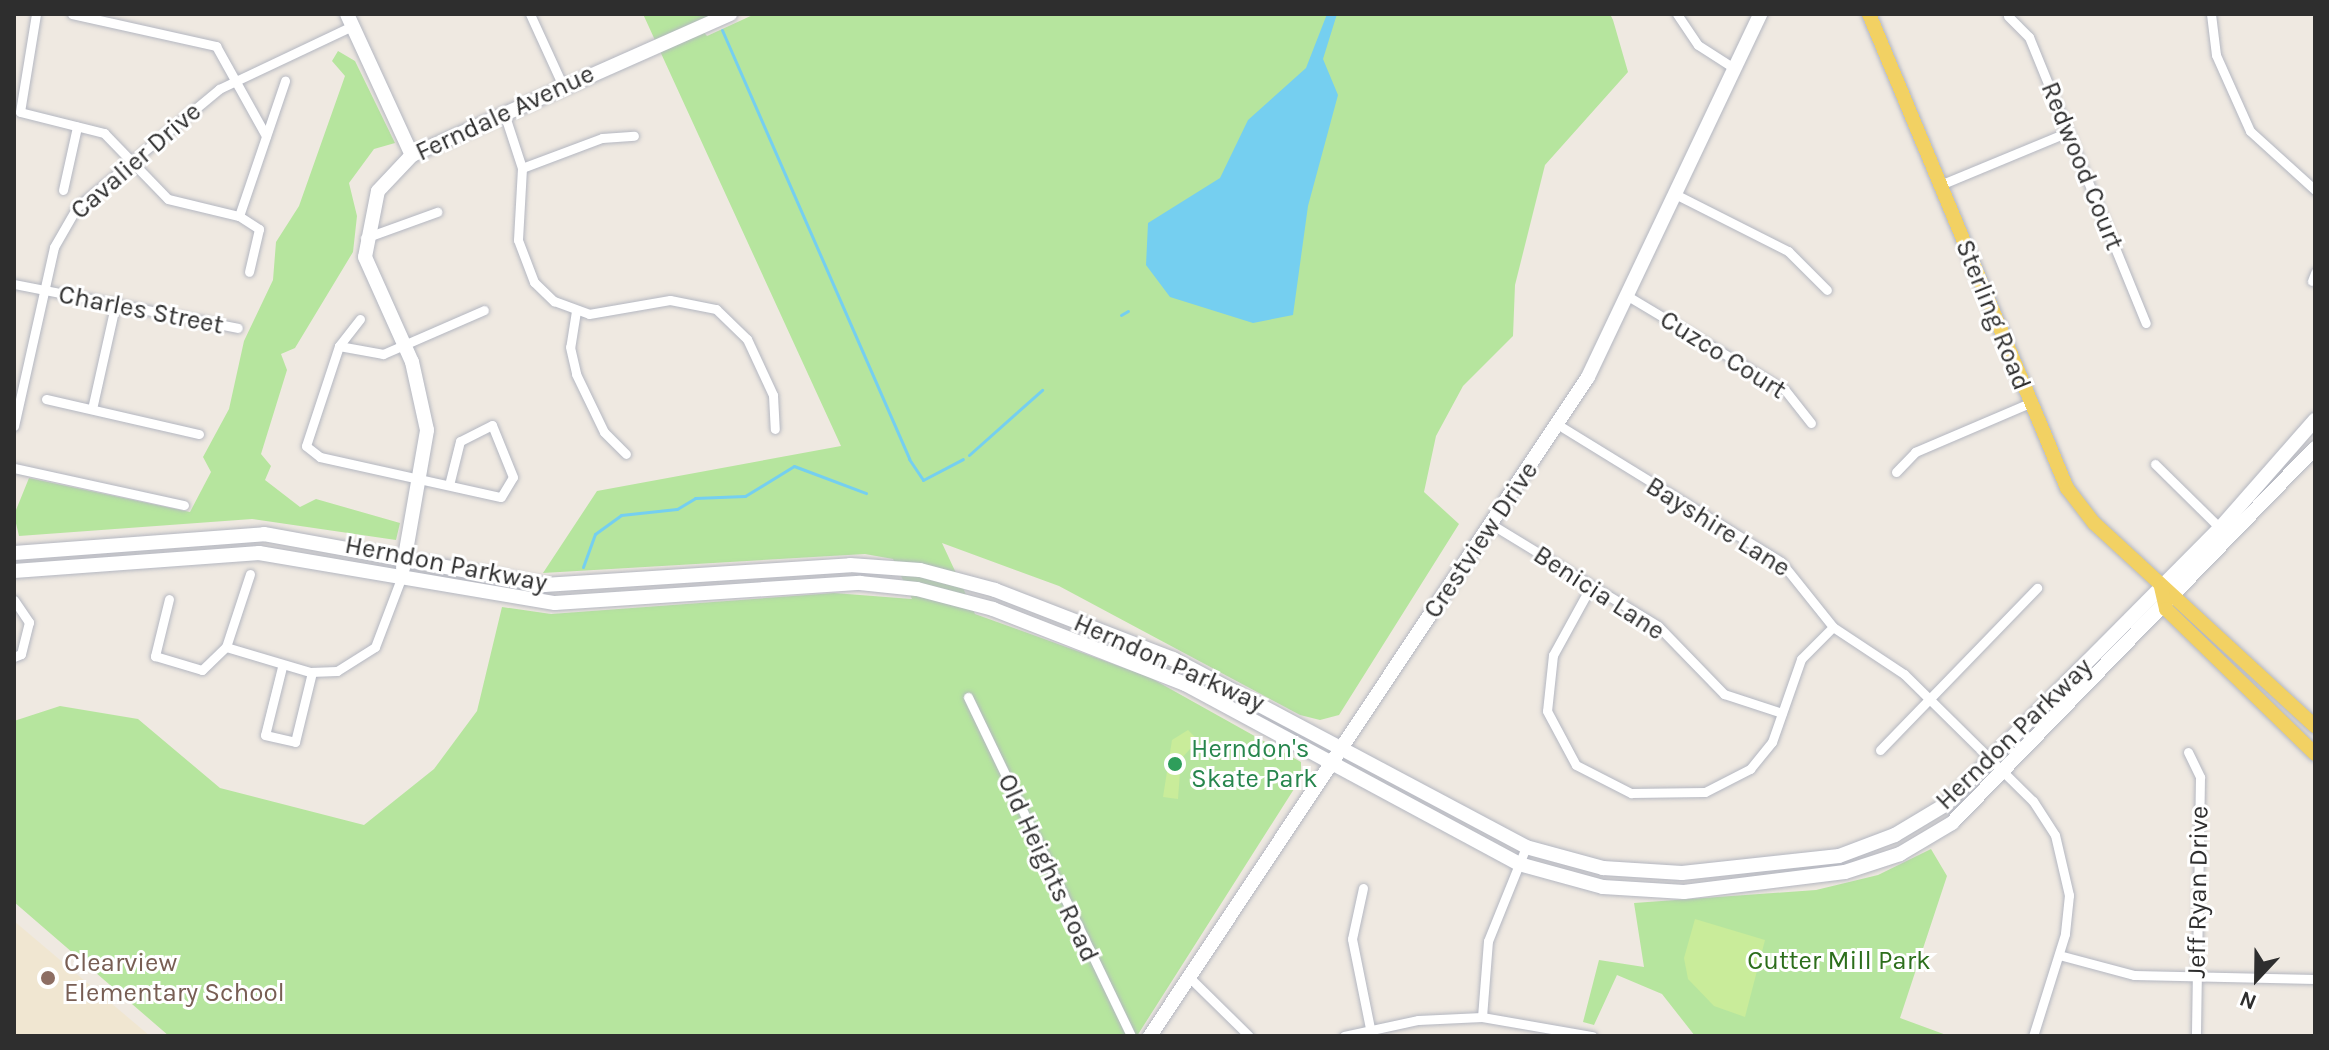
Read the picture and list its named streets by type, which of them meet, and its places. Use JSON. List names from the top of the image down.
{
  "streets": {
    "main road": [
      "Ferndale Avenue",
      "Sterling Road",
      "Crestview Drive",
      "Herndon Parkway"
    ],
    "street": [
      "Cavalier Drive",
      "Redwood Court",
      "Charles Street",
      "Cuzco Court",
      "Bayshire Lane",
      "Benicia Lane",
      "Old Heights Road",
      "Jeff Ryan Drive"
    ]
  },
  "crossings": [
    ["Ferndale Avenue", "Herndon Parkway"],
    ["Cavalier Drive", "Charles Street"],
    ["Sterling Road", "Herndon Parkway"],
    ["Cuzco Court", "Crestview Drive"],
    ["Bayshire Lane", "Crestview Drive"],
    ["Bayshire Lane", "Herndon Parkway"],
    ["Crestview Drive", "Herndon Parkway"],
    ["Crestview Drive", "Benicia Lane"]
  ],
  "parks": ["Cutter Mill Park"],
  "places": ["Herndon's Skate Park", "Clearview Elementary School"],
  "north": "bottom"
}
